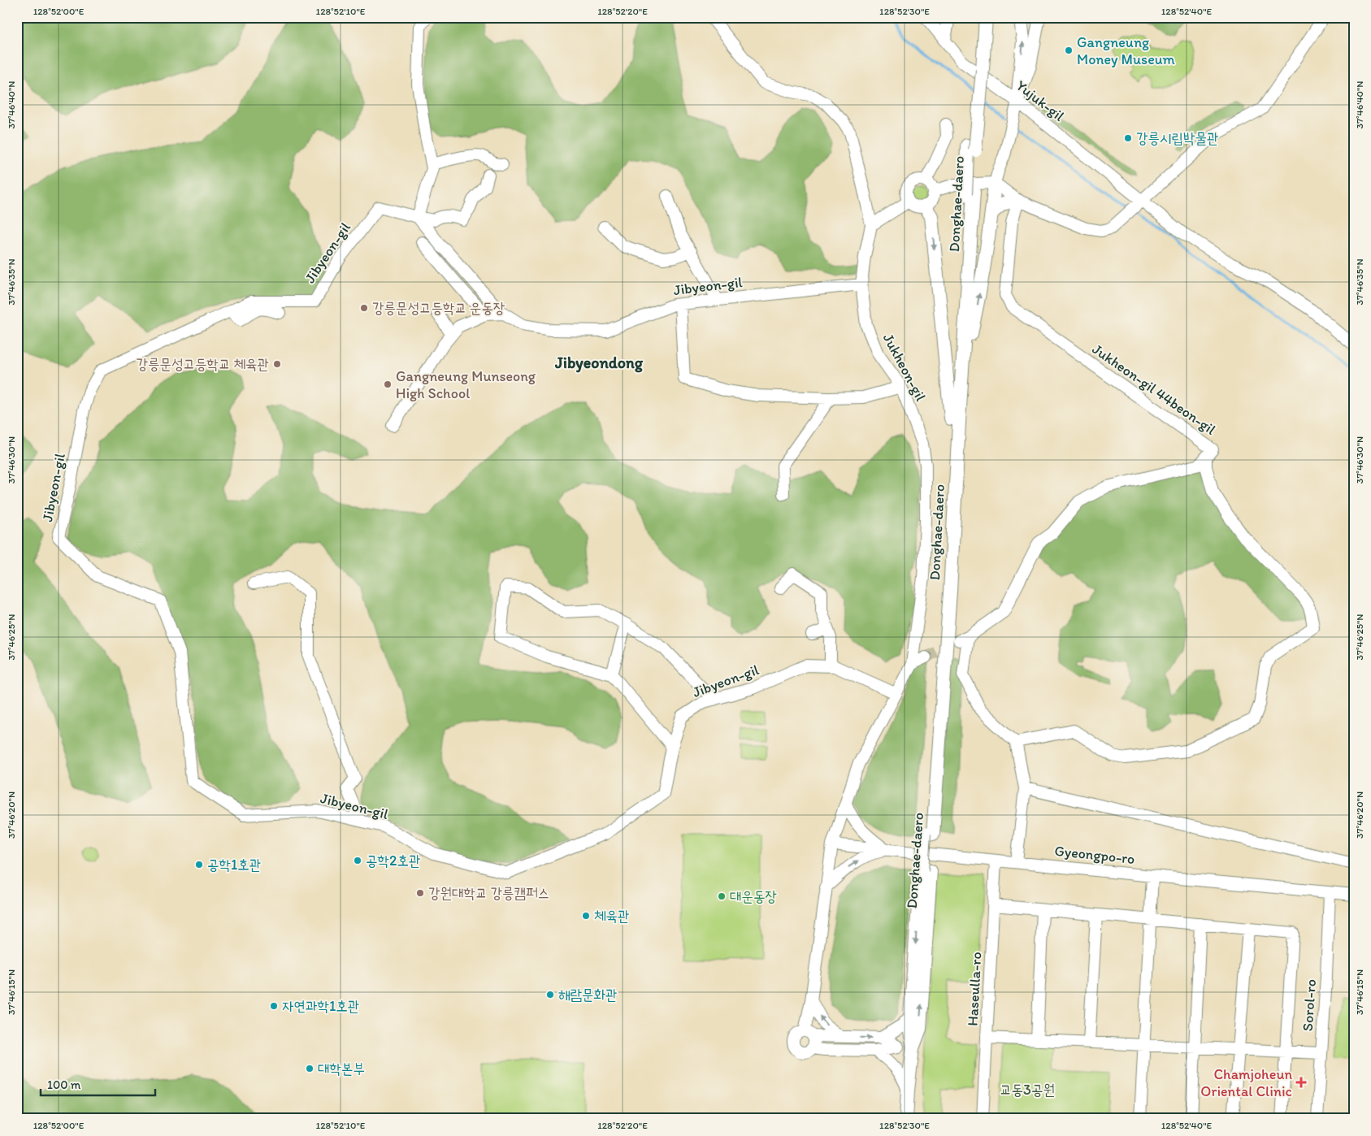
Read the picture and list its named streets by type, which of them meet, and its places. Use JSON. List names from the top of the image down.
{
  "streets": {
    "main road": ["Donghae-daero"],
    "street": [
      "Yujuk-gil",
      "Jibyeon-gil",
      "Jukheon-gil",
      "Jukheon-gil 44beon-gil",
      "Gyeongpo-ro",
      "Haseulla-ro",
      "Sorol-ro"
    ]
  },
  "crossings": [
    ["Jibyeon-gil", "Jukheon-gil"],
    ["Jukheon-gil", "Gyeongpo-ro"],
    ["Gyeongpo-ro", "Haseulla-ro"],
    ["Gyeongpo-ro", "Sorol-ro"]
  ],
  "districts": ["Jibyeondong"],
  "parks": ["교동3공원"],
  "places": {
    "other": [
      "Gangneung Money Museum",
      "강릉시립박물관",
      "강릉문성고등학교 운동장",
      "강릉문성고등학교 체육관",
      "Gangneung Munseong High School",
      "공학2호관",
      "공학1호관",
      "강원대학교 강릉캠퍼스",
      "대운동장",
      "체육관",
      "해람문화관",
      "자연과학1호관",
      "대학본부"
    ],
    "health": ["Chamjoheun Oriental Clinic"]
  },
  "scale_bar": "100 m",
  "coordinates": [
    "128°52'00\"E",
    "128°52'10\"E",
    "128°52'20\"E",
    "128°52'30\"E",
    "128°52'40\"E",
    "37°46'40\"N",
    "37°46'35\"N",
    "37°46'30\"N",
    "37°46'25\"N",
    "37°46'20\"N",
    "37°46'15\"N"
  ]
}
